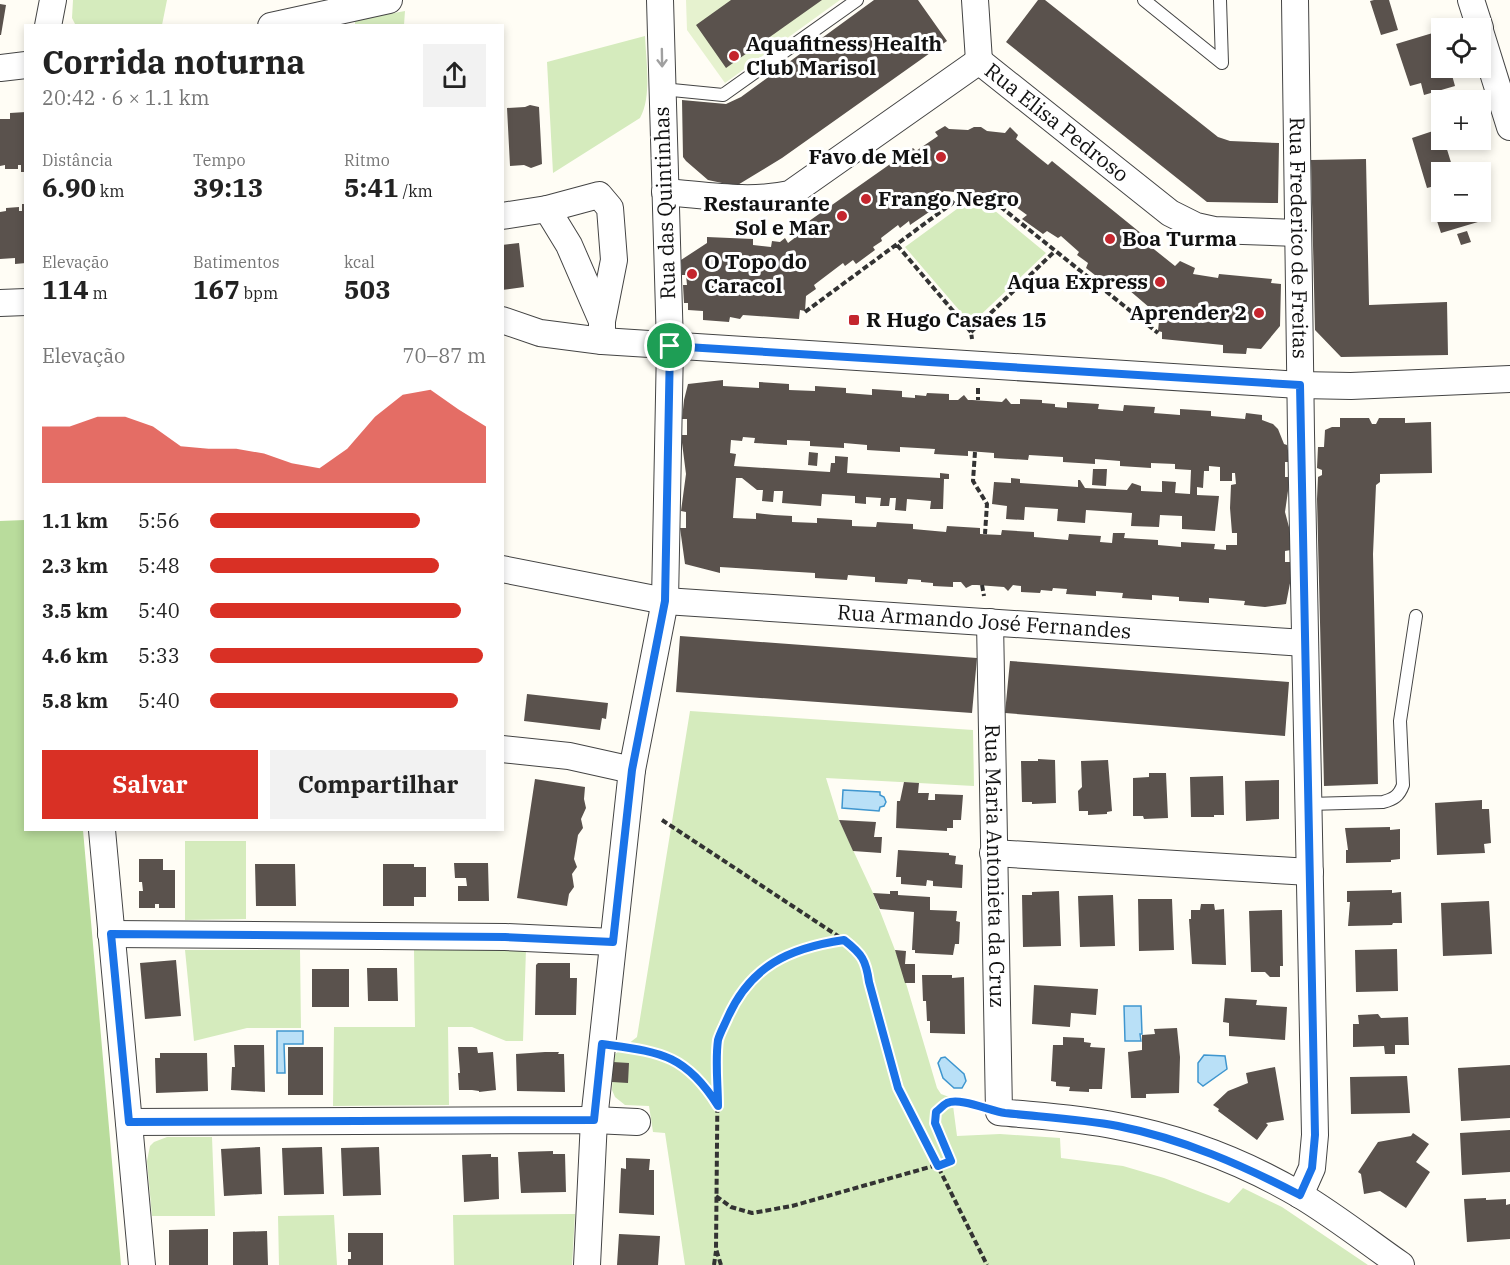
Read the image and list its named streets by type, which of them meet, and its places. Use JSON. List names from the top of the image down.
{
  "streets": {
    "street": [
      "Rua Elisa Pedroso",
      "Rua das Quintinhas",
      "Rua Frederico de Freitas",
      "Rua Armando José Fernandes",
      "Rua Maria Antonieta da Cruz"
    ]
  },
  "crossings": [
    ["Rua Elisa Pedroso", "Rua das Quintinhas"],
    ["Rua Elisa Pedroso", "Rua Frederico de Freitas"],
    ["Rua das Quintinhas", "Rua Armando José Fernandes"],
    ["Rua Frederico de Freitas", "Rua Armando José Fernandes"],
    ["Rua Armando José Fernandes", "Rua Maria Antonieta da Cruz"]
  ],
  "places": {
    "other": [
      "Aquafitness Health Club Marisol",
      "Favo de Mel",
      "Frango Negro",
      "Restaurante Sol e Mar",
      "Boa Turma",
      "O Topo do Caracol",
      "Aqua Express",
      "Aprender 2"
    ],
    "transit": ["R Hugo Casaes 15"]
  },
  "page": {
    "map_buttons": ["+", "−"],
    "heading": ["Corrida noturna", "20:42 · 6 × 1.1 km"],
    "stats": [
      ["Distância", "6.90 km"],
      ["Tempo", "39:13"],
      ["Ritmo", "5:41 /km"],
      ["Elevação", "114 m"],
      ["Batimentos", "167 bpm"],
      ["kcal", "503"]
    ],
    "chart": ["Elevação", "70–87 m"],
    "list": [
      {
        "name": "1.1 km",
        "note": "5:56"
      },
      {
        "name": "2.3 km",
        "note": "5:48"
      },
      {
        "name": "3.5 km",
        "note": "5:40"
      },
      {
        "name": "4.6 km",
        "note": "5:33"
      },
      {
        "name": "5.8 km",
        "note": "5:40"
      }
    ],
    "buttons": ["Salvar", "Compartilhar"]
  }
}
